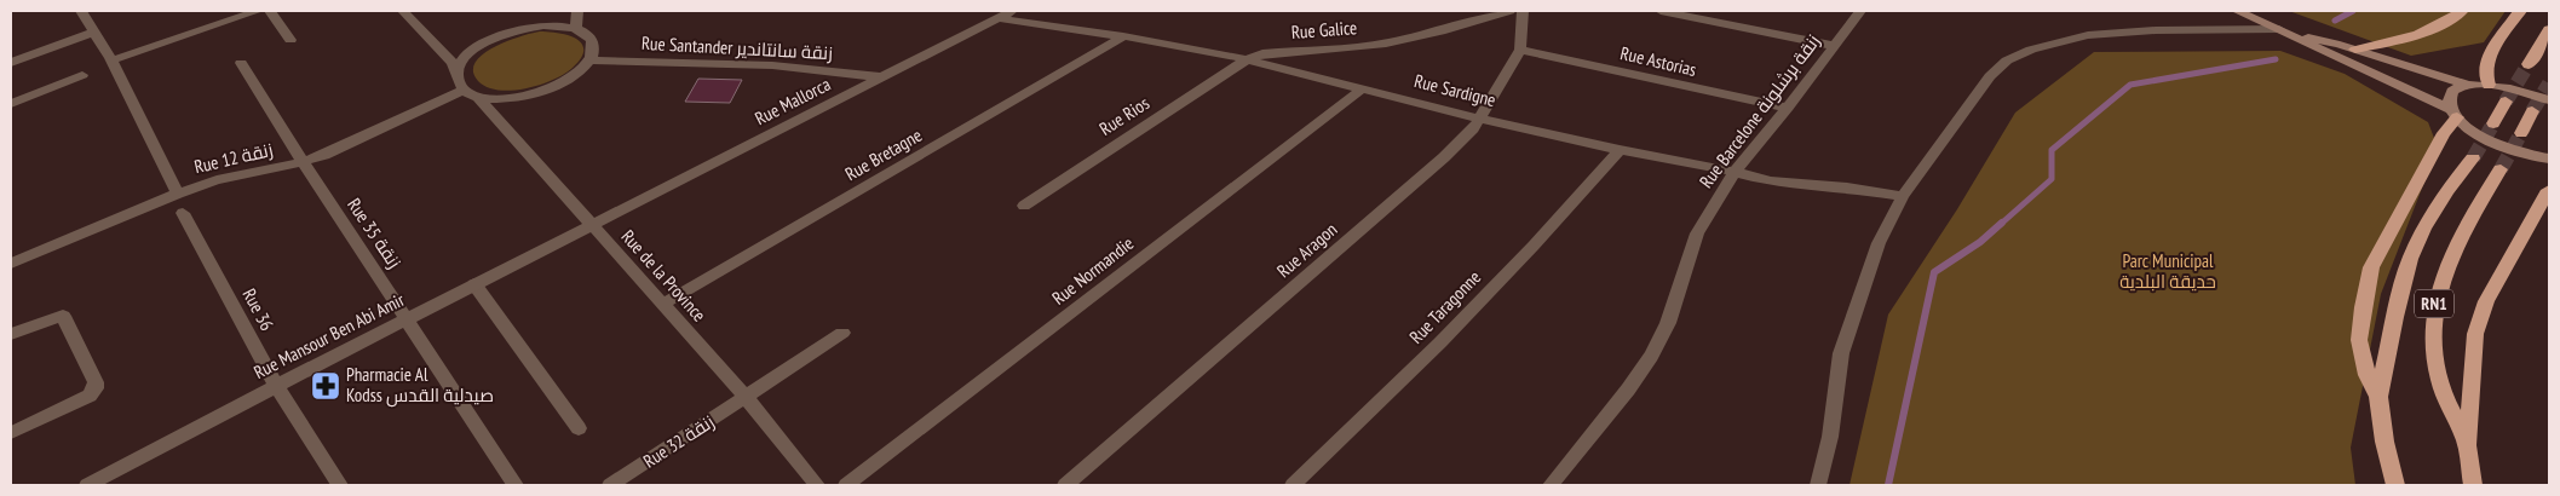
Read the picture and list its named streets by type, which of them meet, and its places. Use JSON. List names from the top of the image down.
{
  "streets": {
    "highway": ["RN1"],
    "street": [
      "Rue Galice",
      "Rue Santander زنقة سانتاندير",
      "Rue Astorias",
      "Rue Sardigne",
      "Rue Mallorca",
      "Rue Barcelone زنقة برشلونة",
      "Rue Rios",
      "Rue Bretagne",
      "Rue 12 زنقة",
      "Rue 35 زنقة",
      "Rue Aragon",
      "Rue Normandie",
      "Rue de la Province",
      "Rue Taragonne",
      "Rue 36",
      "Rue Mansour Ben Abi Amir",
      "Rue 32 زنقة"
    ]
  },
  "crossings": [
    ["Rue Galice", "Rue Sardigne"],
    ["Rue Galice", "Rue Rios"],
    ["Rue Santander زنقة سانتاندير", "Rue Mallorca"],
    ["Rue Astorias", "Rue Barcelone زنقة برشلونة"],
    ["Rue Astorias", "Rue Aragon"],
    ["Rue Sardigne", "Rue Mallorca"],
    ["Rue Sardigne", "Rue Barcelone زنقة برشلونة"],
    ["Rue Sardigne", "Rue Rios"],
    ["Rue Sardigne", "Rue Bretagne"],
    ["Rue Sardigne", "Rue Aragon"],
    ["Rue Sardigne", "Rue Normandie"],
    ["Rue Sardigne", "Rue Taragonne"],
    ["Rue Mallorca", "Rue de la Province"],
    ["Rue Mallorca", "Rue Mansour Ben Abi Amir"],
    ["Rue Bretagne", "Rue de la Province"],
    ["Rue 12 زنقة", "Rue 35 زنقة"],
    ["Rue 12 زنقة", "Rue de la Province"],
    ["Rue 35 زنقة", "Rue Mansour Ben Abi Amir"],
    ["Rue de la Province", "Rue Mansour Ben Abi Amir"],
    ["Rue de la Province", "Rue 32 زنقة"],
    ["Rue 36", "Rue Mansour Ben Abi Amir"]
  ],
  "parks": ["Parc Municipal حديقة البلدية"],
  "places": {
    "pharmacy": ["Pharmacie Al Kodss صيدلية القدس"]
  }
}
